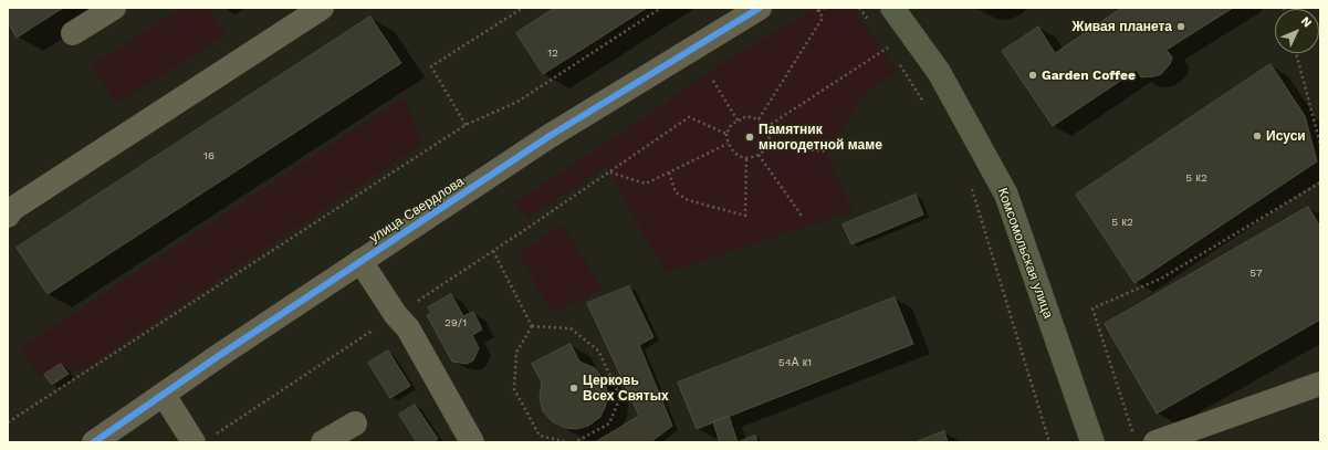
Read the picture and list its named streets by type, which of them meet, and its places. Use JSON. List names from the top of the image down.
{
  "streets": {
    "main road": ["Комсомольская улица"],
    "street": ["улица Свердлова"]
  },
  "places": [
    "Живая планета",
    "Garden Coffee",
    "Исуси",
    "Памятник многодетной маме",
    "Церковь Всех Святых"
  ],
  "house_numbers": [
    "12",
    "16",
    "5 к2",
    "5 к2",
    "57",
    "29/1",
    "54А к1"
  ],
  "north": "top right"
}
